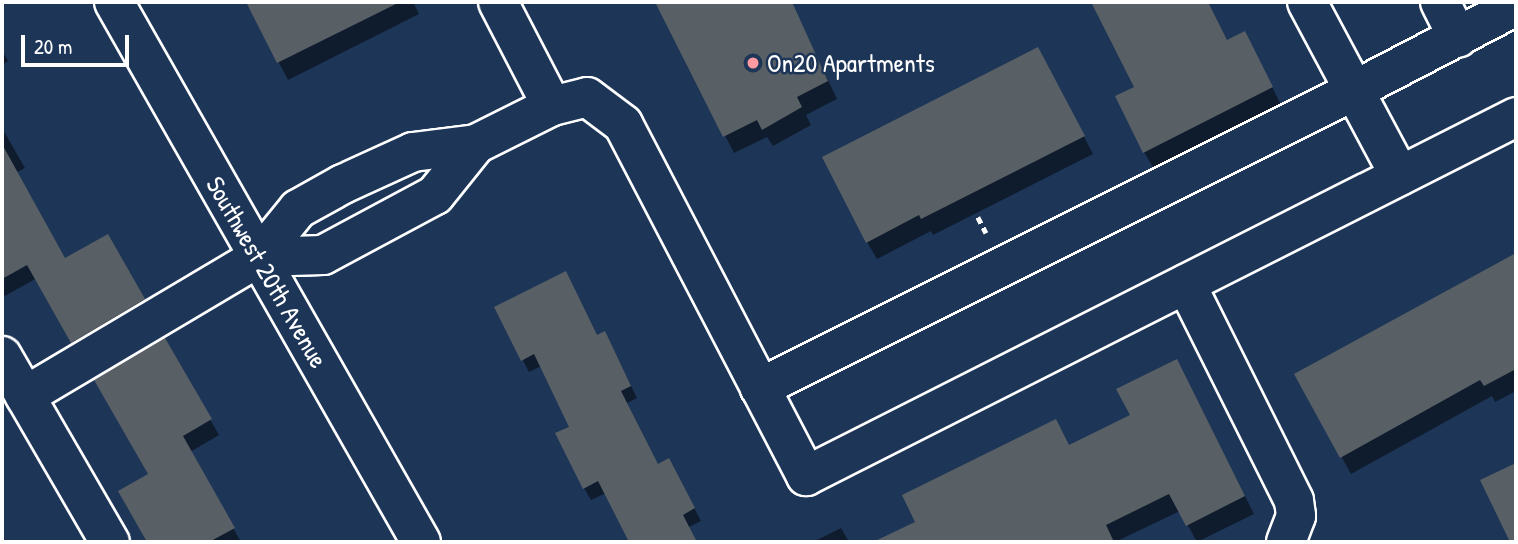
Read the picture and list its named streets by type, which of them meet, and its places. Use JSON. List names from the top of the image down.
{
  "streets": {
    "main road": ["Southwest 20th Avenue"]
  },
  "places": ["On20 Apartments"],
  "scale_bar": "20 m"
}
